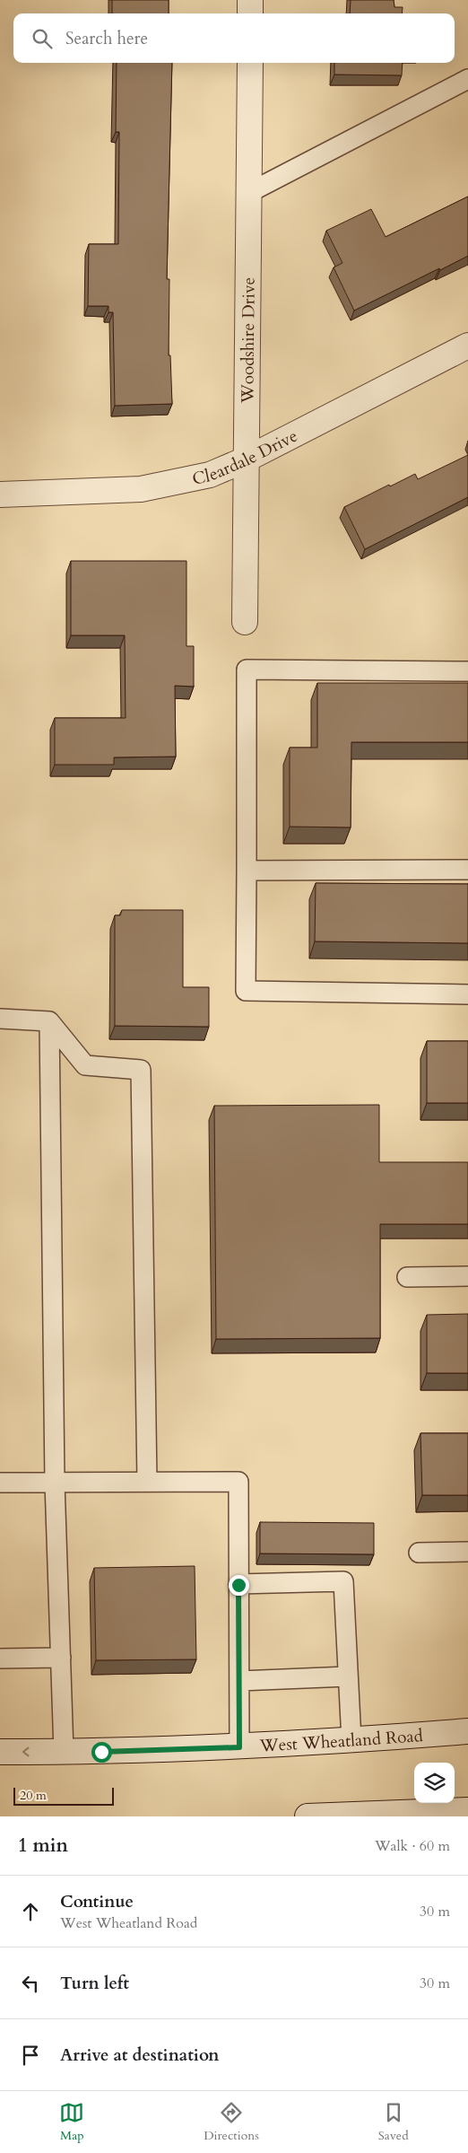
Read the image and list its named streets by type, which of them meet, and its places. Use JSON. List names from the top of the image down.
{
  "streets": {
    "street": ["Woodshire Drive", "Cleardale Drive", "West Wheatland Road"]
  },
  "crossings": [
    ["Woodshire Drive", "Cleardale Drive"]
  ],
  "scale_bar": "20 m",
  "page": {
    "search": "Search here",
    "scale": "20 m",
    "heading": ["1 min", "Walk · 60 m"],
    "list": [
      ["Continue", "West Wheatland Road", "30 m"],
      ["Turn left", "30 m"],
      "Arrive at destination"
    ],
    "nav": ["Map", "Directions", "Saved"]
  }
}
